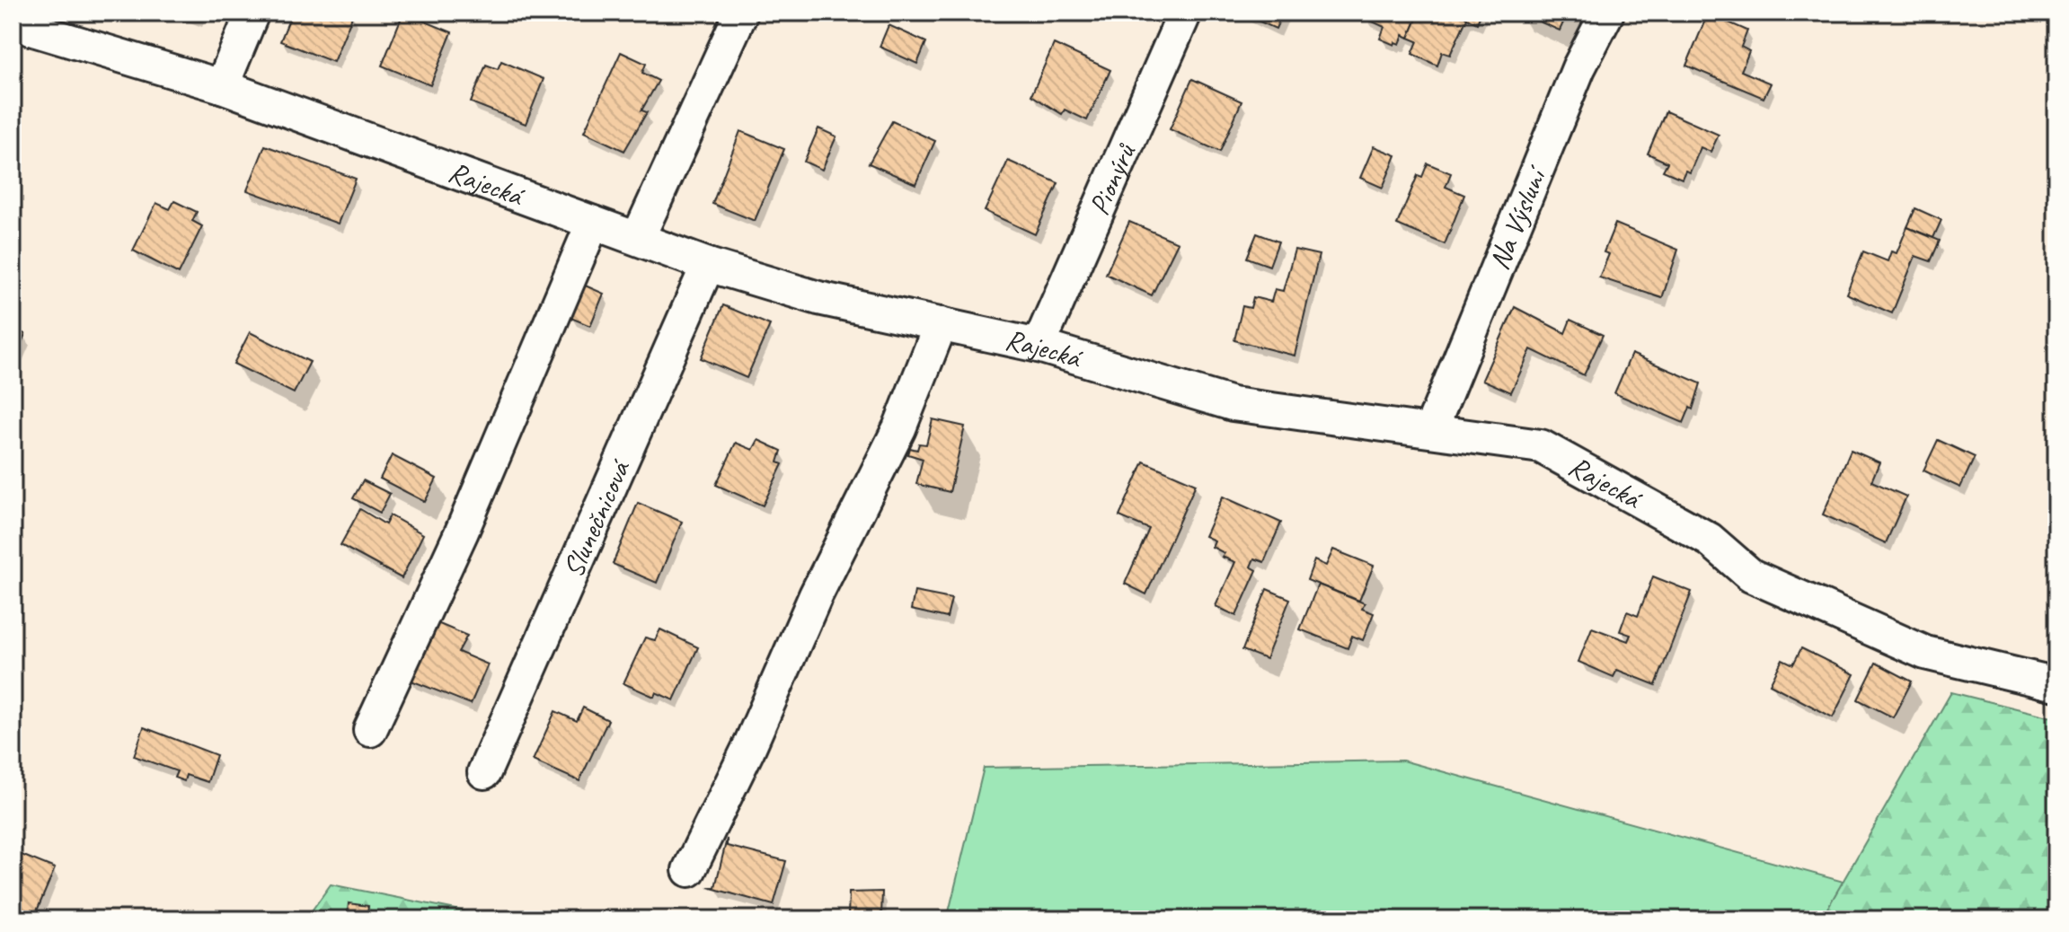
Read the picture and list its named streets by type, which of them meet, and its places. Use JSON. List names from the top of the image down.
{
  "streets": {
    "street": [
      "Pionýrů",
      "Rajecká",
      "Na Výsluní",
      "Slunečnicová"
    ]
  },
  "crossings": [
    ["Pionýrů", "Rajecká"],
    ["Rajecká", "Na Výsluní"],
    ["Rajecká", "Slunečnicová"]
  ]
}
